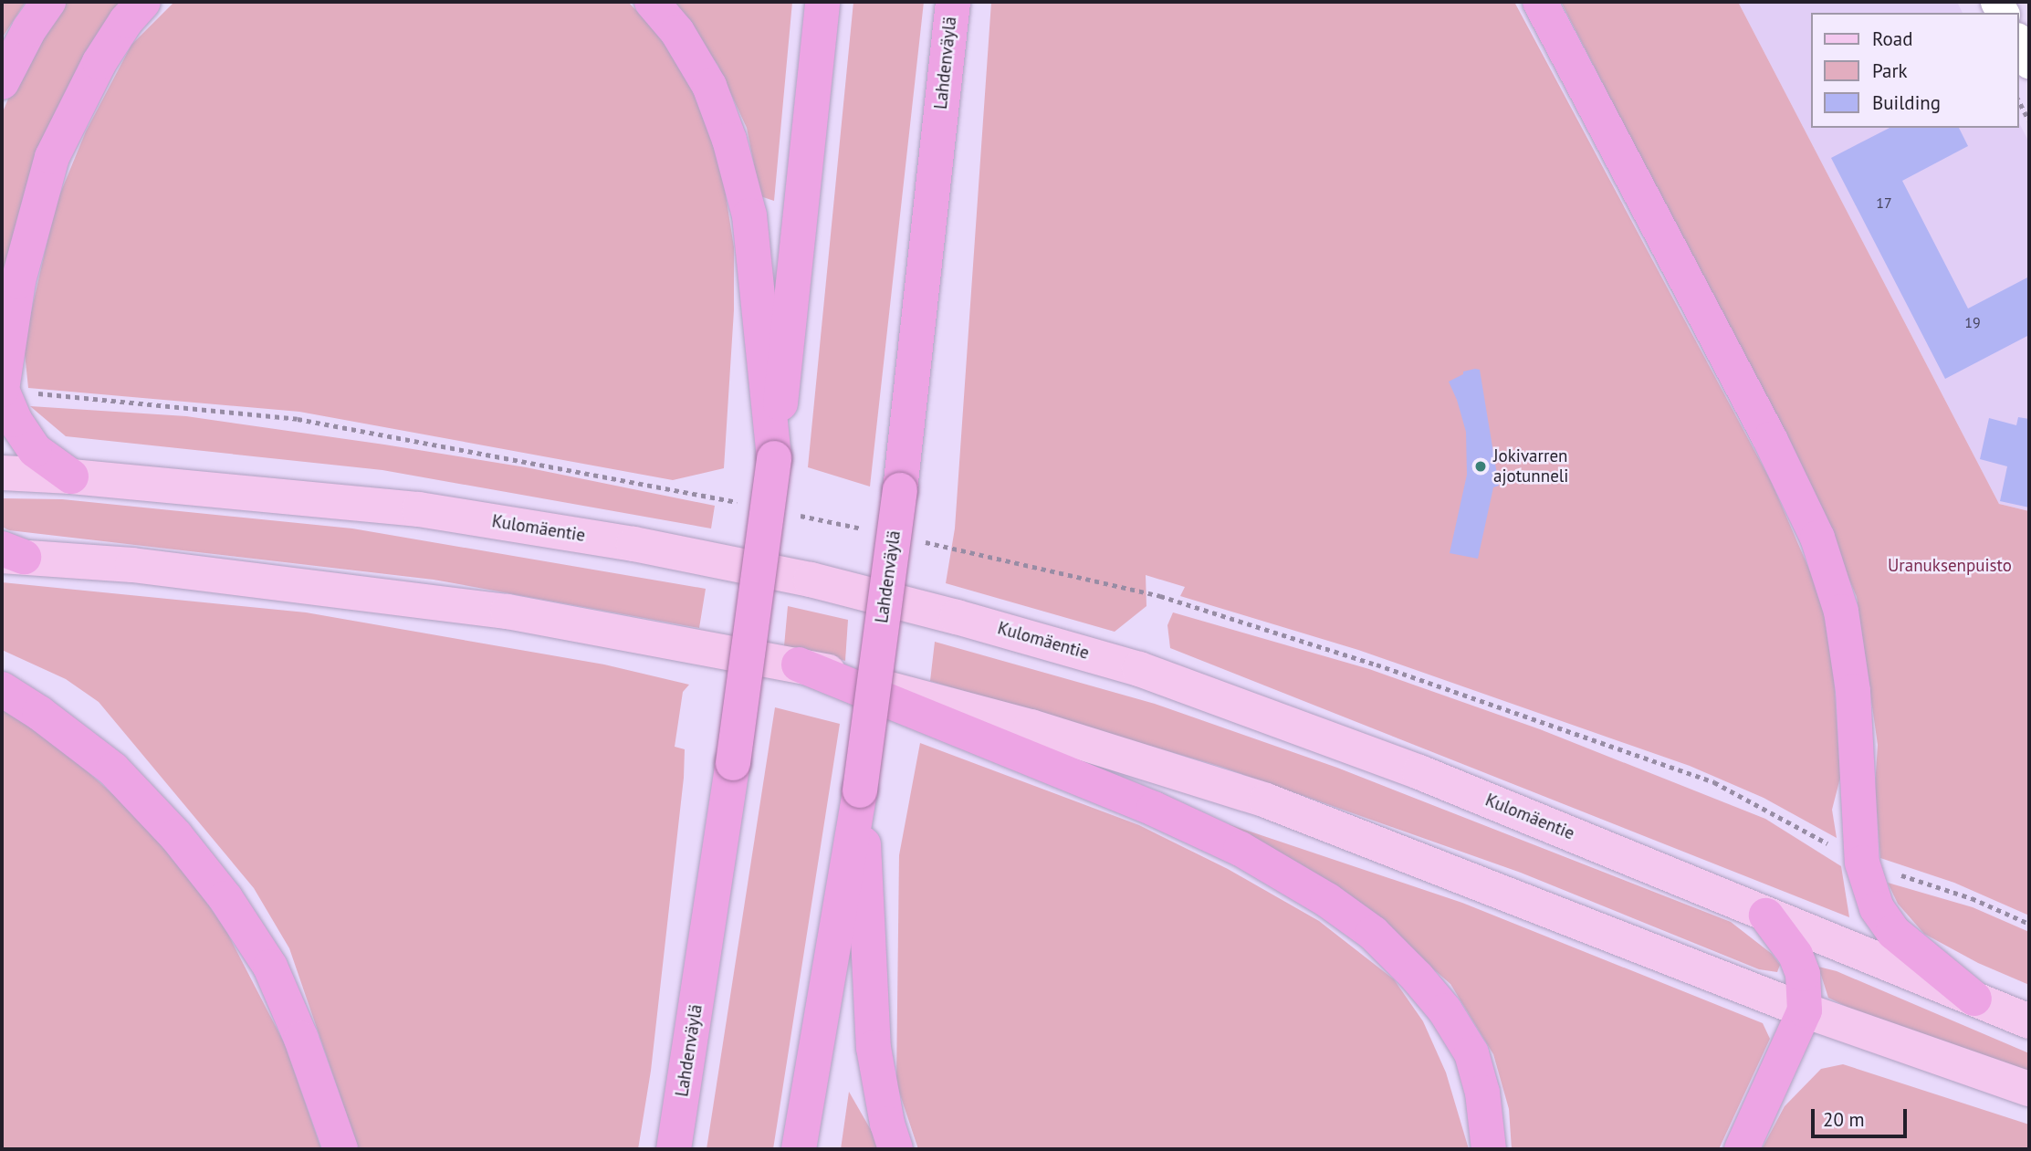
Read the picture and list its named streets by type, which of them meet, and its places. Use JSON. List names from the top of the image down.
{
  "streets": {
    "highway": ["Lahdenväylä"],
    "main road": ["Kulomäentie"]
  },
  "parks": ["Uranuksenpuisto"],
  "places": ["Jokivarren ajotunneli"],
  "house_numbers": ["17", "19"],
  "legend": ["Road", "Park", "Building"],
  "scale_bar": "20 m"
}
